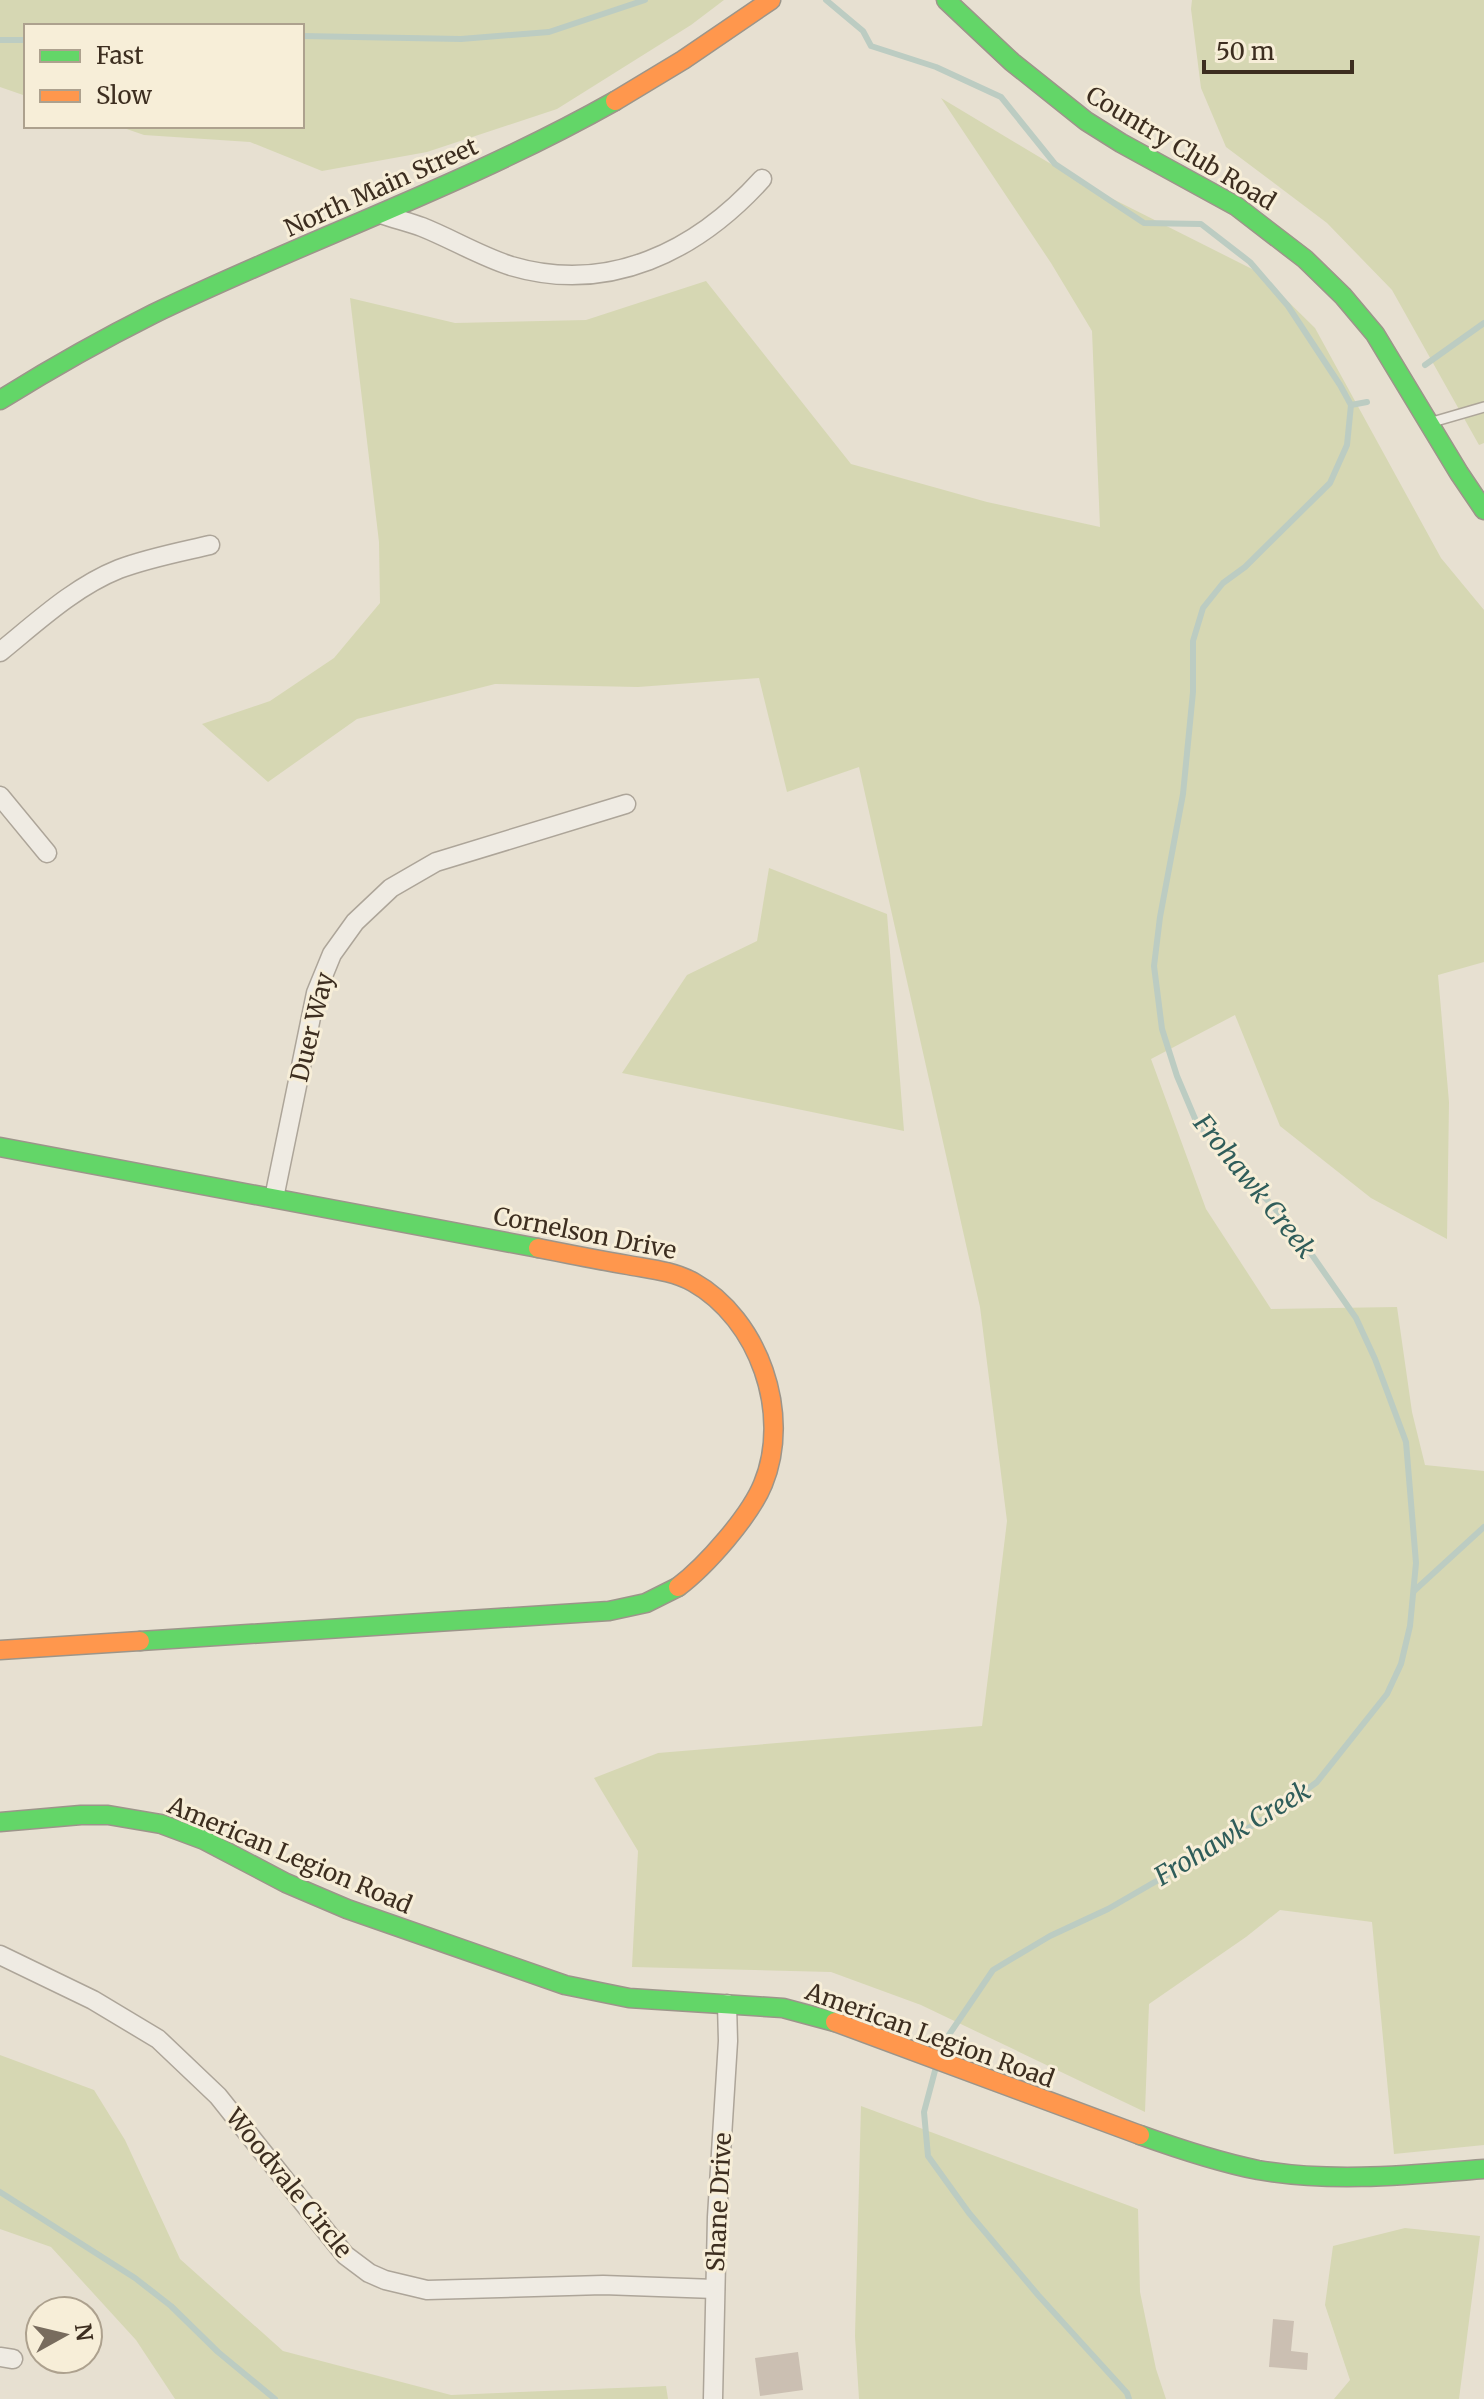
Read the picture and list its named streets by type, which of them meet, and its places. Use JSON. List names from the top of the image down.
{
  "streets": {
    "street": [
      "Country Club Road",
      "North Main Street",
      "Duer Way",
      "Cornelson Drive",
      "American Legion Road",
      "Woodvale Circle",
      "Shane Drive"
    ]
  },
  "crossings": [
    ["Duer Way", "Cornelson Drive"],
    ["American Legion Road", "Shane Drive"],
    ["Woodvale Circle", "Shane Drive"]
  ],
  "water": ["Frohawk Creek"],
  "legend": ["Fast", "Slow"],
  "scale_bar": "50 m",
  "north": "right"
}
